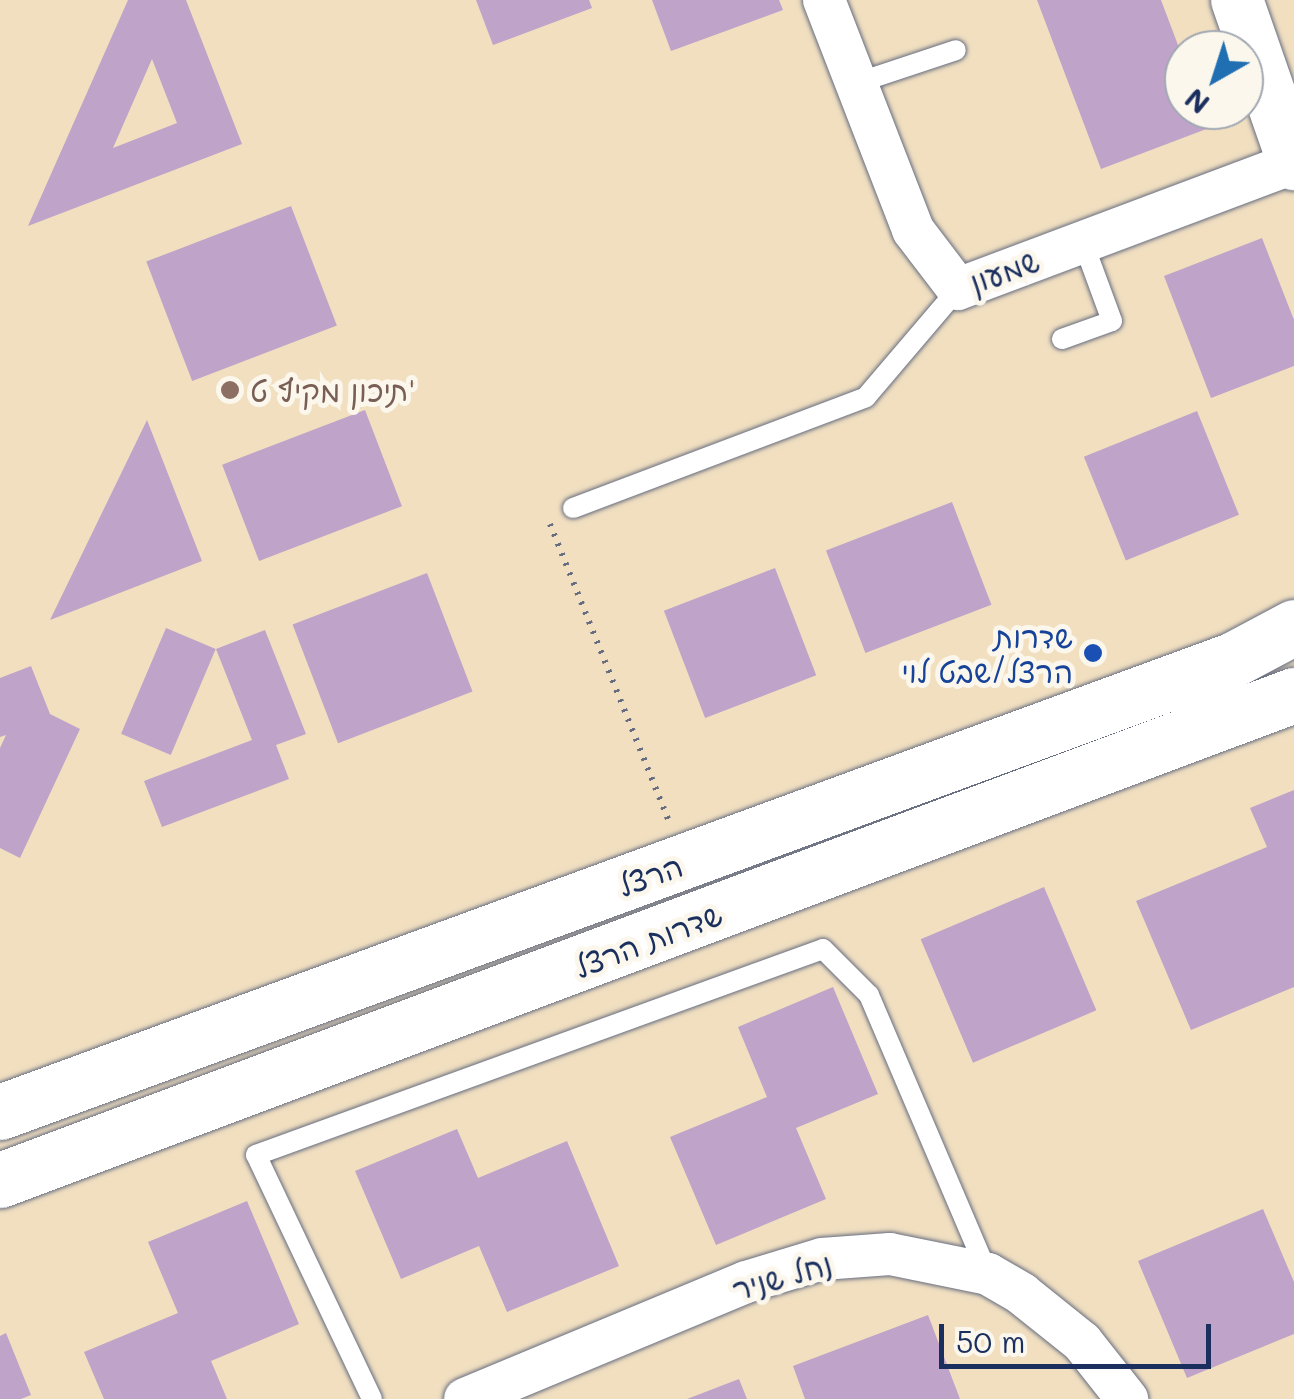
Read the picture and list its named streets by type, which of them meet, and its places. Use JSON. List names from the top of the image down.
{
  "streets": {
    "main road": ["הרצל", "שדרות הרצל"],
    "street": ["שמעון", "נחל שניר"]
  },
  "places": ["תיכון מקיף ט'", "שדרות הרצל/שבט לוי"],
  "scale_bar": "50 m",
  "north": "bottom left"
}
